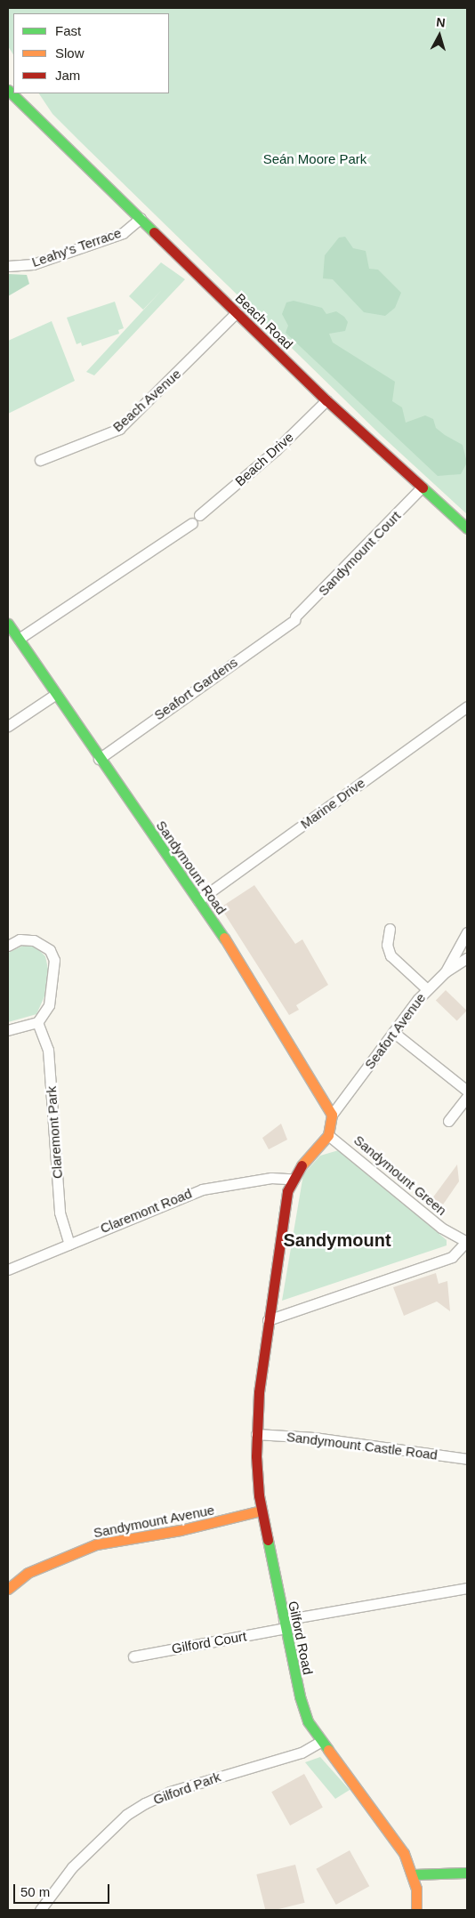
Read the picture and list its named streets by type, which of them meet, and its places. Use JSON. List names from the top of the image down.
{
  "streets": {
    "street": [
      "Leahy's Terrace",
      "Beach Road",
      "Beach Avenue",
      "Beach Drive",
      "Sandymount Court",
      "Seafort Gardens",
      "Marine Drive",
      "Sandymount Road",
      "Seafort Avenue",
      "Claremont Park",
      "Sandymount Green",
      "Claremont Road",
      "Sandymount Castle Road",
      "Sandymount Avenue",
      "Gilford Road",
      "Gilford Court",
      "Gilford Park"
    ]
  },
  "crossings": [
    ["Leahy's Terrace", "Beach Road"],
    ["Beach Road", "Beach Avenue"],
    ["Beach Road", "Beach Drive"],
    ["Beach Road", "Sandymount Court"],
    ["Sandymount Court", "Seafort Gardens"],
    ["Seafort Gardens", "Sandymount Road"],
    ["Marine Drive", "Sandymount Road"],
    ["Sandymount Road", "Seafort Avenue"],
    ["Claremont Park", "Claremont Road"],
    ["Sandymount Green", "Gilford Road"],
    ["Sandymount Castle Road", "Gilford Road"],
    ["Sandymount Avenue", "Gilford Road"],
    ["Gilford Road", "Gilford Court"],
    ["Gilford Road", "Gilford Park"]
  ],
  "districts": ["Sandymount"],
  "parks": ["Seán Moore Park"],
  "legend": ["Fast", "Slow", "Jam"],
  "scale_bar": "50 m",
  "north": "top"
}
